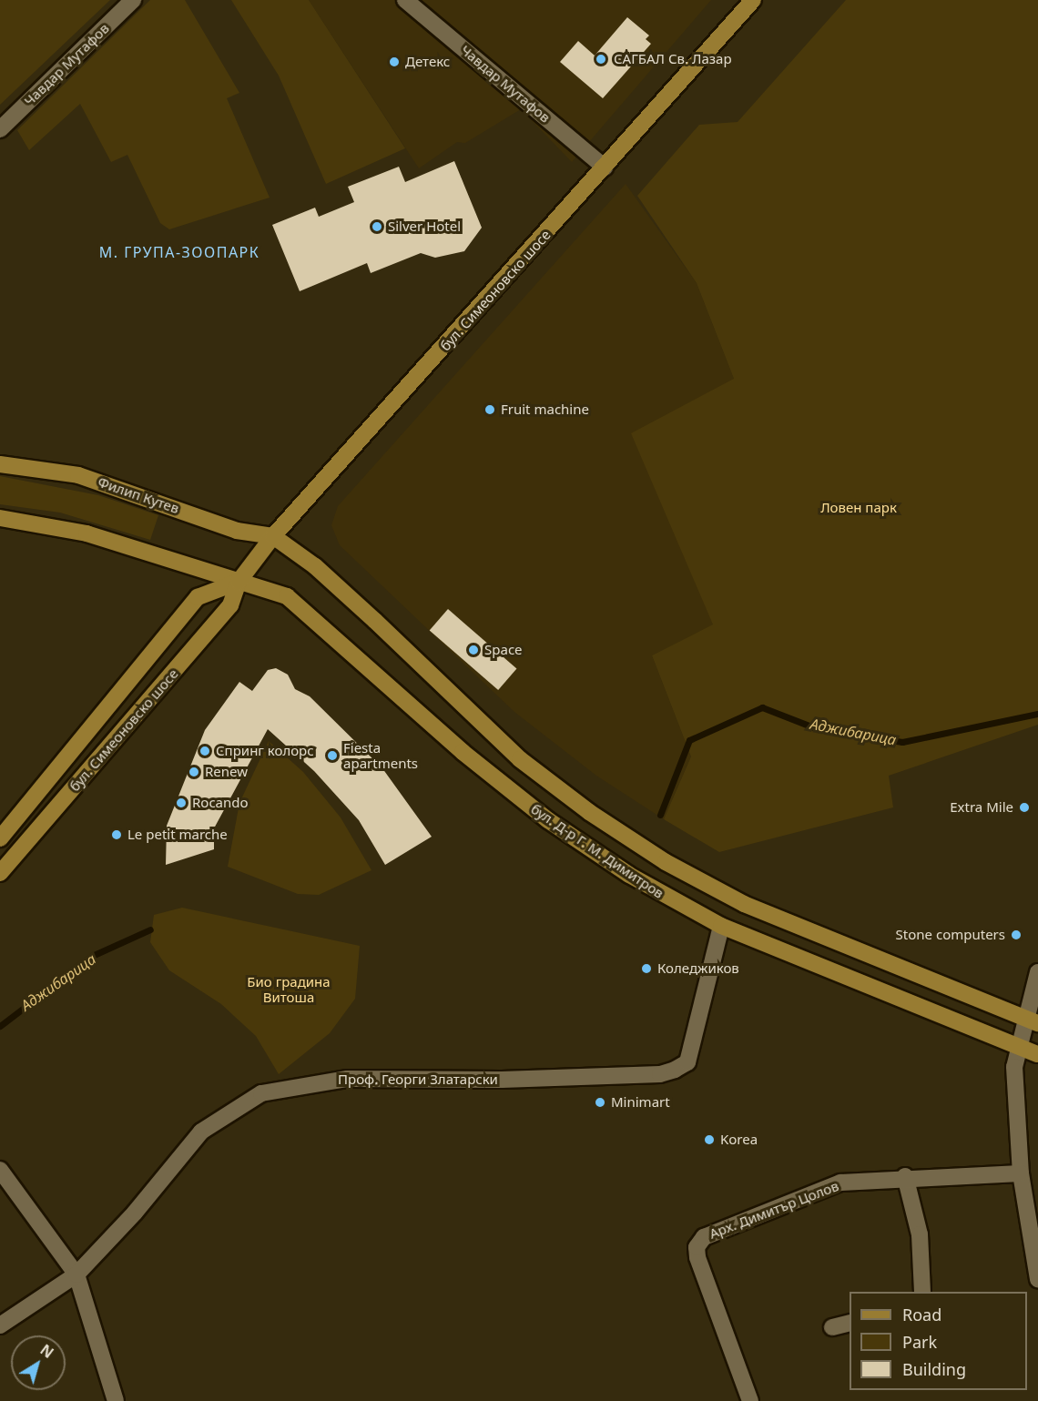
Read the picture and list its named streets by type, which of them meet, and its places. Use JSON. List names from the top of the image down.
{
  "streets": {
    "main road": ["бул. Симеоновско шосе", "Филип Кутев", "бул. Д-р Г. М. Димитров"],
    "street": ["Чавдар Мутафов", "Проф. Георги Златарски", "Арх. Димитър Цолов"]
  },
  "crossings": [
    ["Чавдар Мутафов", "бул. Симеоновско шосе"],
    ["бул. Симеоновско шосе", "Филип Кутев"],
    ["бул. Симеоновско шосе", "бул. Д-р Г. М. Димитров"],
    ["Филип Кутев", "бул. Д-р Г. М. Димитров"],
    ["бул. Д-р Г. М. Димитров", "Проф. Георги Златарски"]
  ],
  "districts": ["М. ГРУПА-ЗООПАРК"],
  "water": ["Аджибарица"],
  "parks": ["Ловен парк", "Био градина Витоша"],
  "places": [
    "САГБАЛ Св. Лазар",
    "Детекс",
    "Silver Hotel",
    "Fruit machine",
    "Space",
    "Спринг колорс",
    "Fiesta apartments",
    "Renew",
    "Rocando",
    "Extra Mile",
    "Le petit marche",
    "Stone computers",
    "Коледжиков",
    "Minimart",
    "Korea"
  ],
  "legend": ["Road", "Park", "Building"],
  "north": "top right"
}
